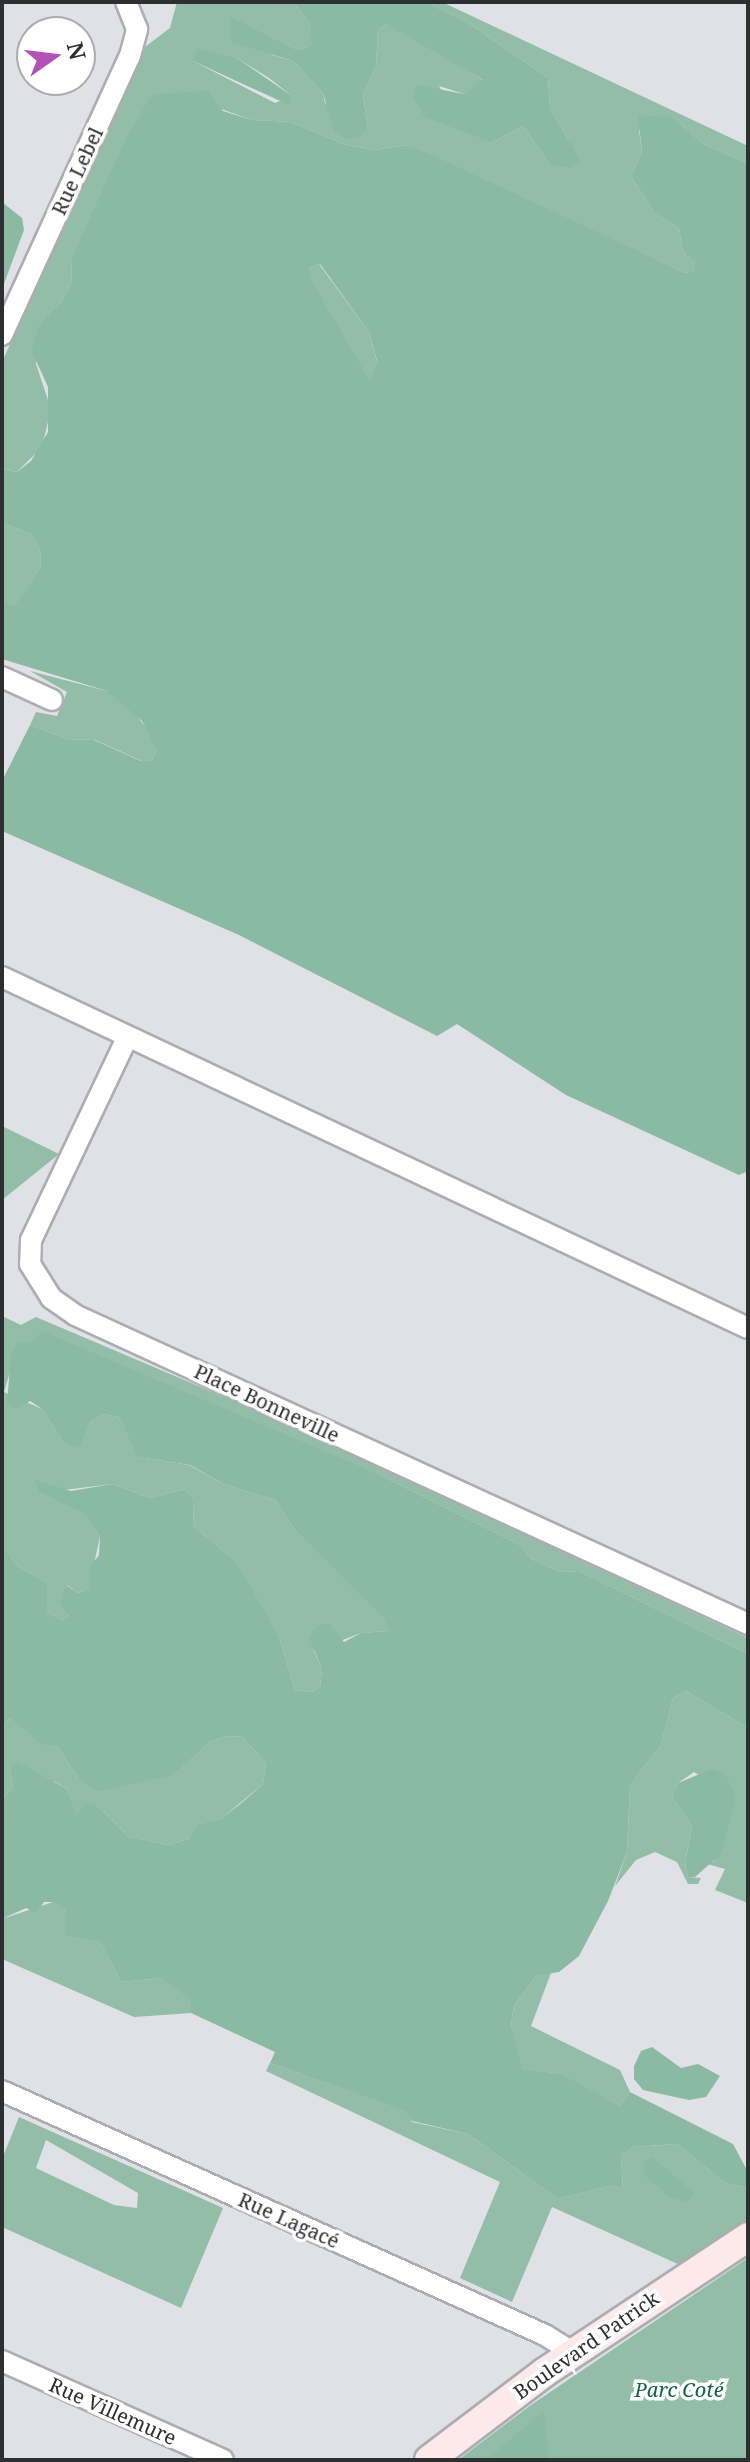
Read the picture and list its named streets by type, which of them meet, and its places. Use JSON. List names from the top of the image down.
{
  "streets": {
    "street": [
      "Rue Lebel",
      "Place Bonneville",
      "Rue Lagacé",
      "Boulevard Patrick",
      "Rue Villemure"
    ]
  },
  "crossings": [
    ["Rue Lagacé", "Boulevard Patrick"]
  ],
  "parks": ["Parc Coté"],
  "north": "right"
}
